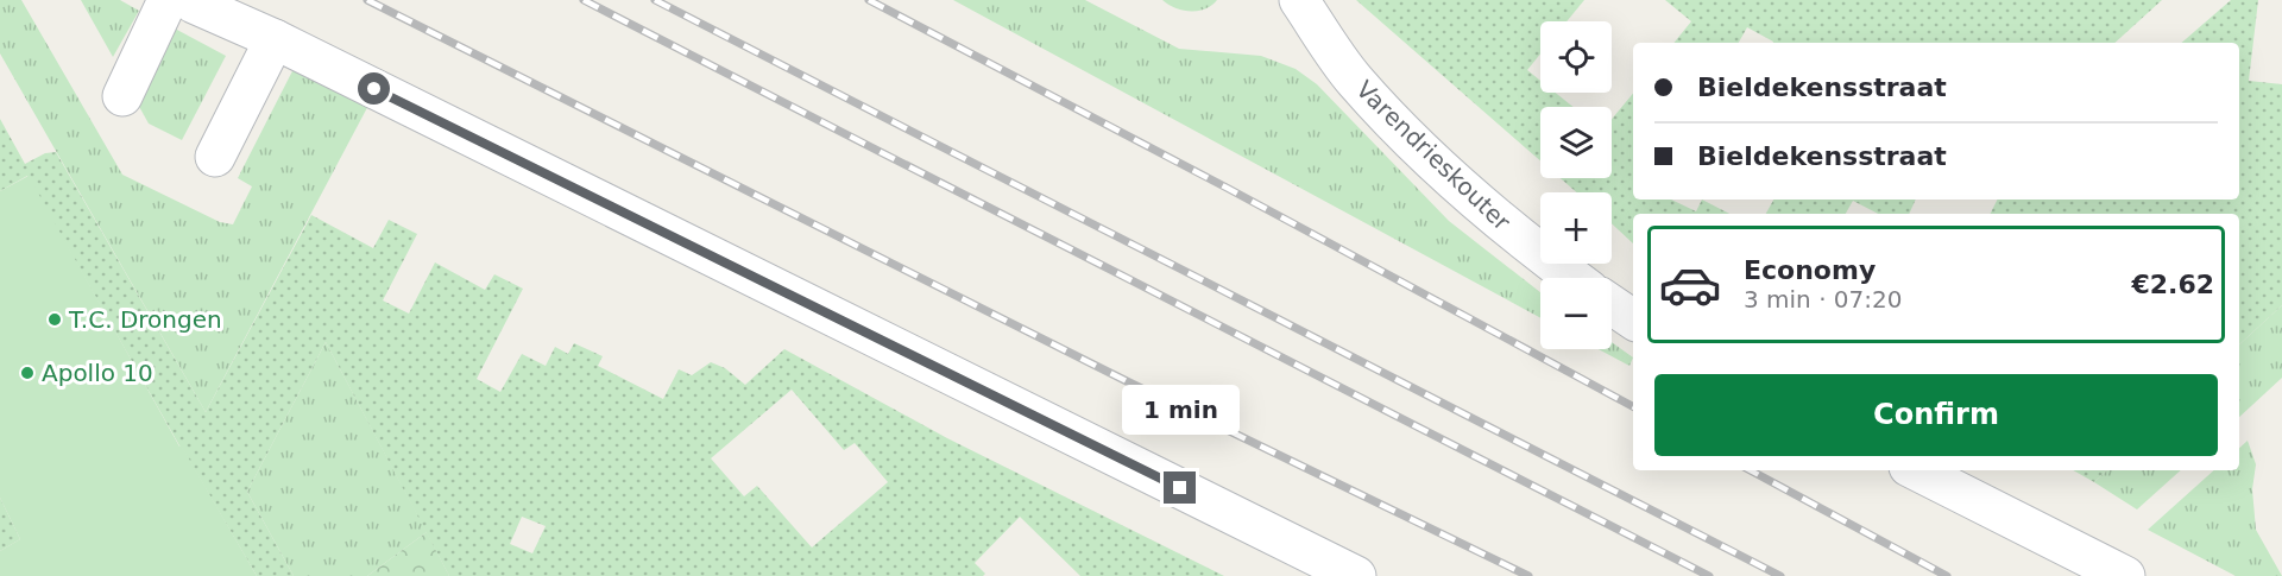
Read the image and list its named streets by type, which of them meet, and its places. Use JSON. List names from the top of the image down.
{
  "streets": {
    "street": ["Varendrieskouter"]
  },
  "places": ["T.C. Drongen", "Apollo 10"],
  "page": {
    "map_buttons": ["+", "−"],
    "banner": ["Bieldekensstraat", "Bieldekensstraat"],
    "list": [
      {
        "name": "Economy",
        "note": "3 min · 07:20",
        "value": "€2.62"
      }
    ],
    "buttons": "Confirm",
    "bubble": "1 min"
  }
}
